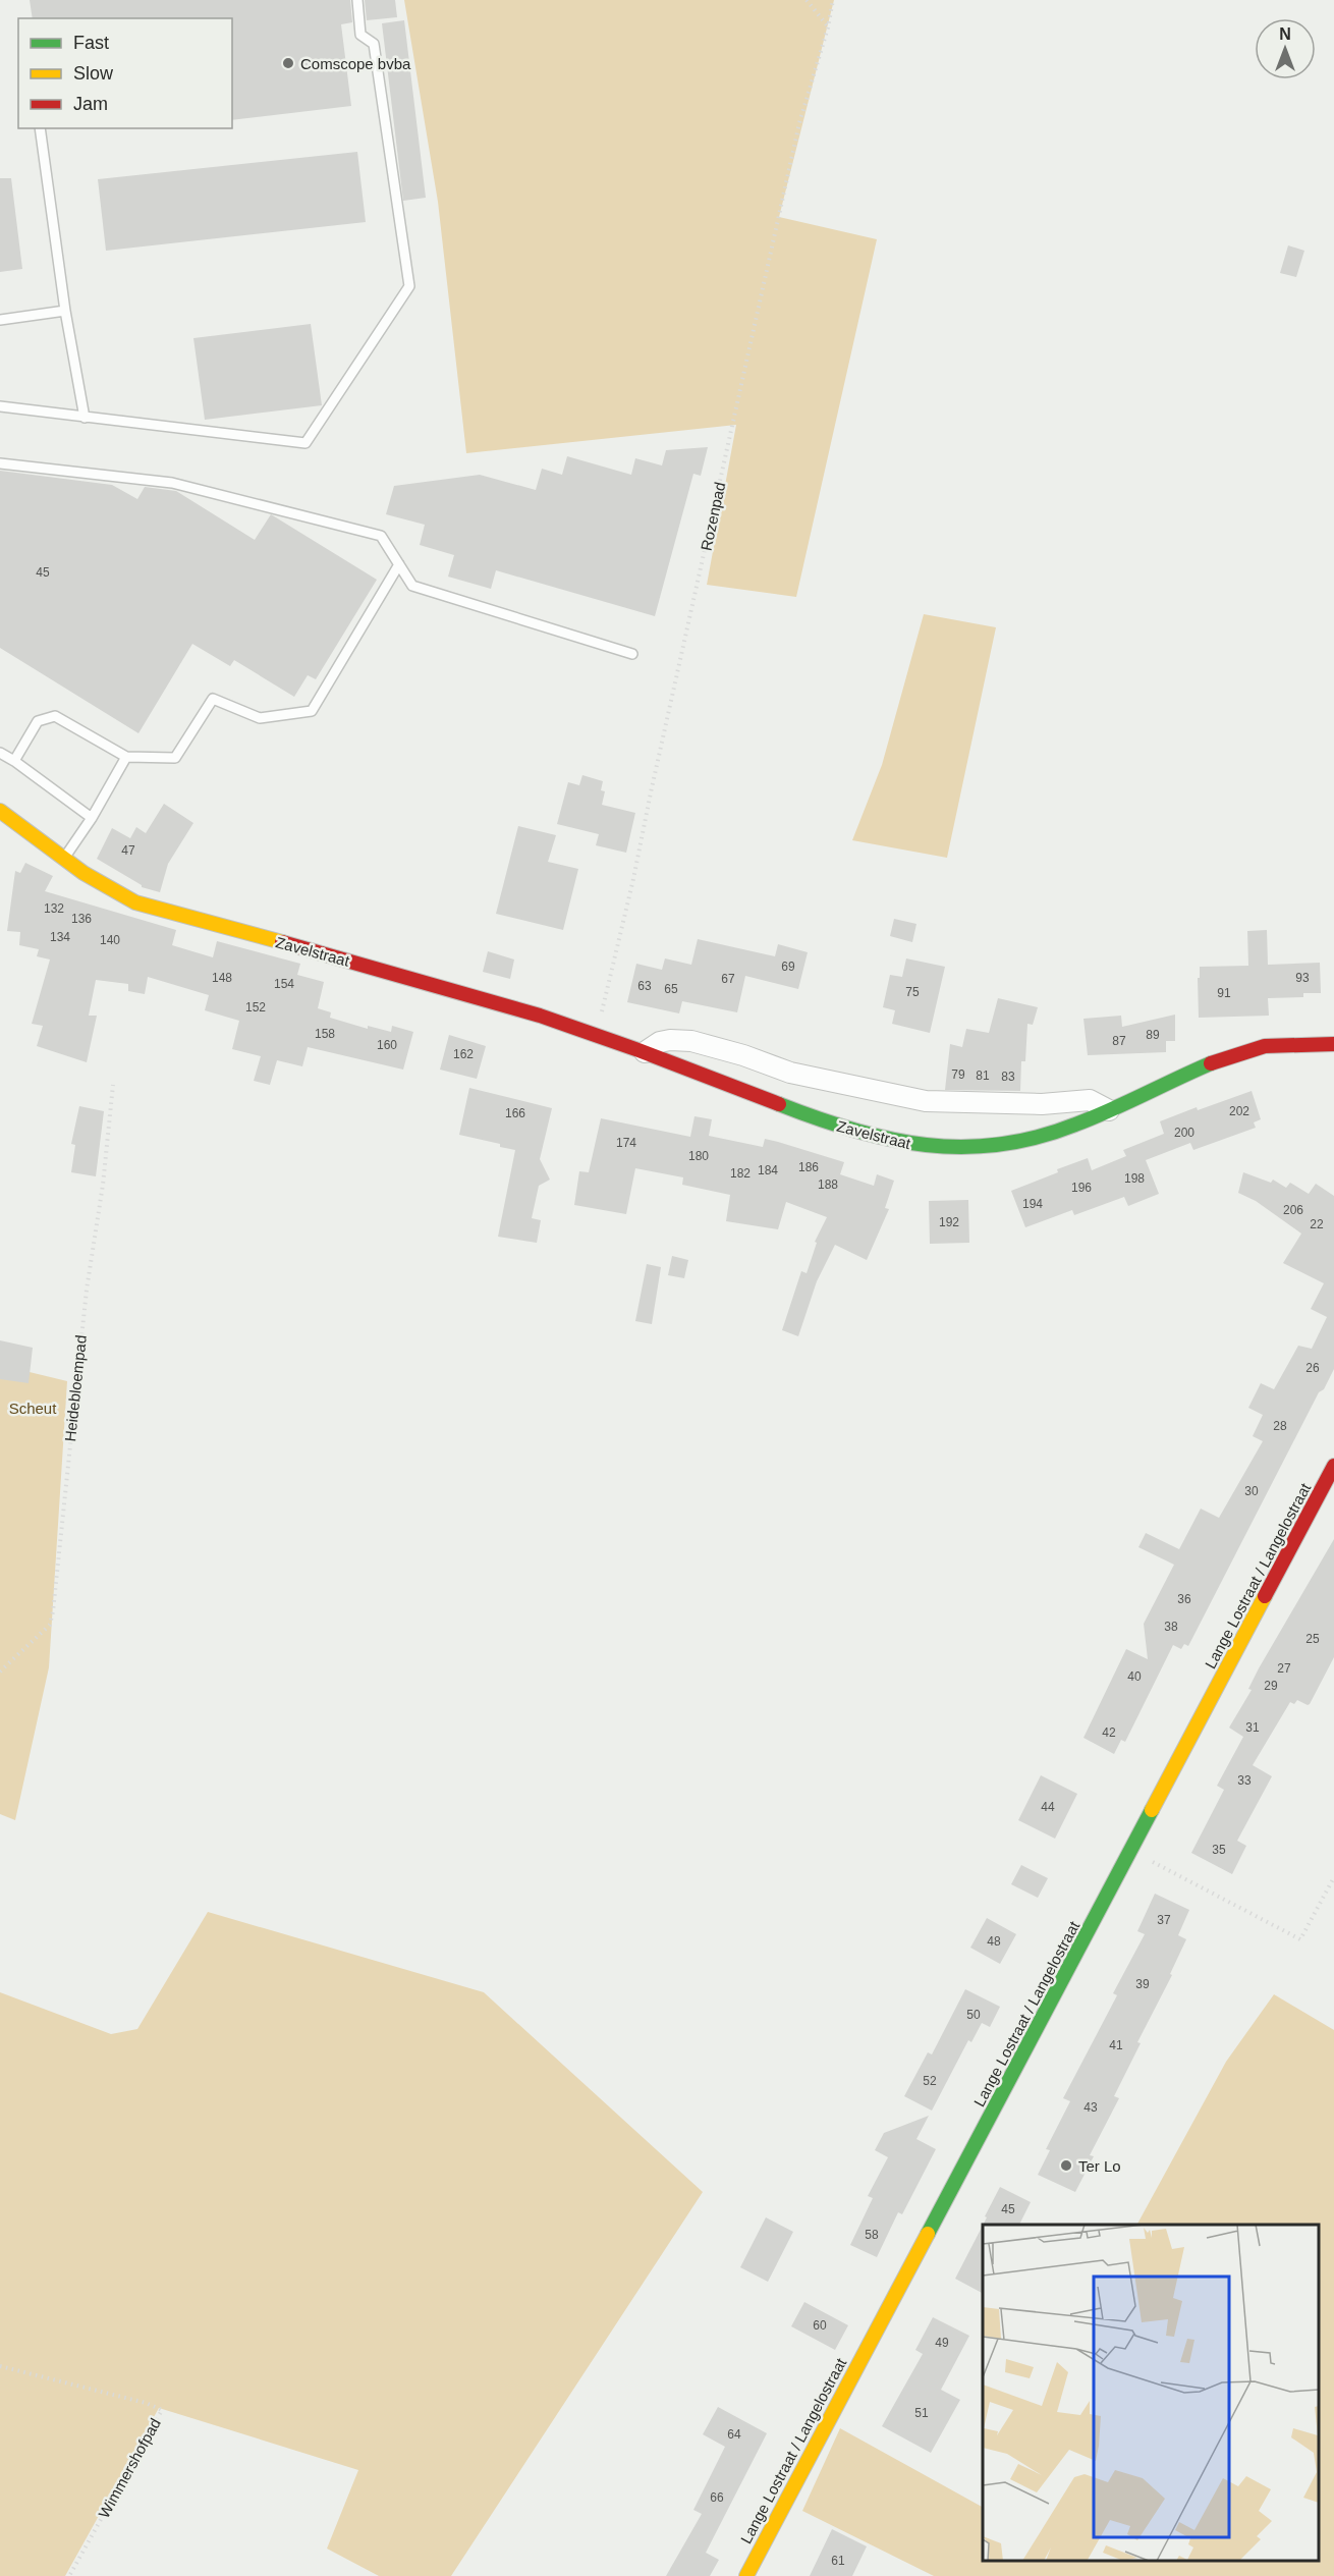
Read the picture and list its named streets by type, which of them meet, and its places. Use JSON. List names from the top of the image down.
{
  "streets": {
    "street": ["Zavelstraat", "Lange Lostraat / Langelostraat"],
    "path": ["Rozenpad", "Heidebloempad", "Wimmershofpad"]
  },
  "crossings": [
    ["Rozenpad", "Zavelstraat"]
  ],
  "parks": ["Scheut"],
  "places": ["Comscope bvba", "Ter Lo"],
  "house_numbers": [
    "45",
    "47",
    "132",
    "136",
    "134",
    "140",
    "69",
    "148",
    "93",
    "67",
    "154",
    "63",
    "65",
    "75",
    "91",
    "152",
    "158",
    "89",
    "87",
    "160",
    "162",
    "79",
    "81",
    "83",
    "202",
    "166",
    "200",
    "174",
    "180",
    "186",
    "184",
    "182",
    "198",
    "188",
    "196",
    "194",
    "206",
    "192",
    "22",
    "26",
    "28",
    "30",
    "36",
    "38",
    "25",
    "27",
    "40",
    "29",
    "31",
    "42",
    "33",
    "44",
    "35",
    "37",
    "48",
    "39",
    "50",
    "41",
    "52",
    "43",
    "45",
    "58",
    "60",
    "49",
    "51",
    "64",
    "66",
    "61"
  ],
  "legend": ["Fast", "Slow", "Jam"],
  "north": "top"
}
